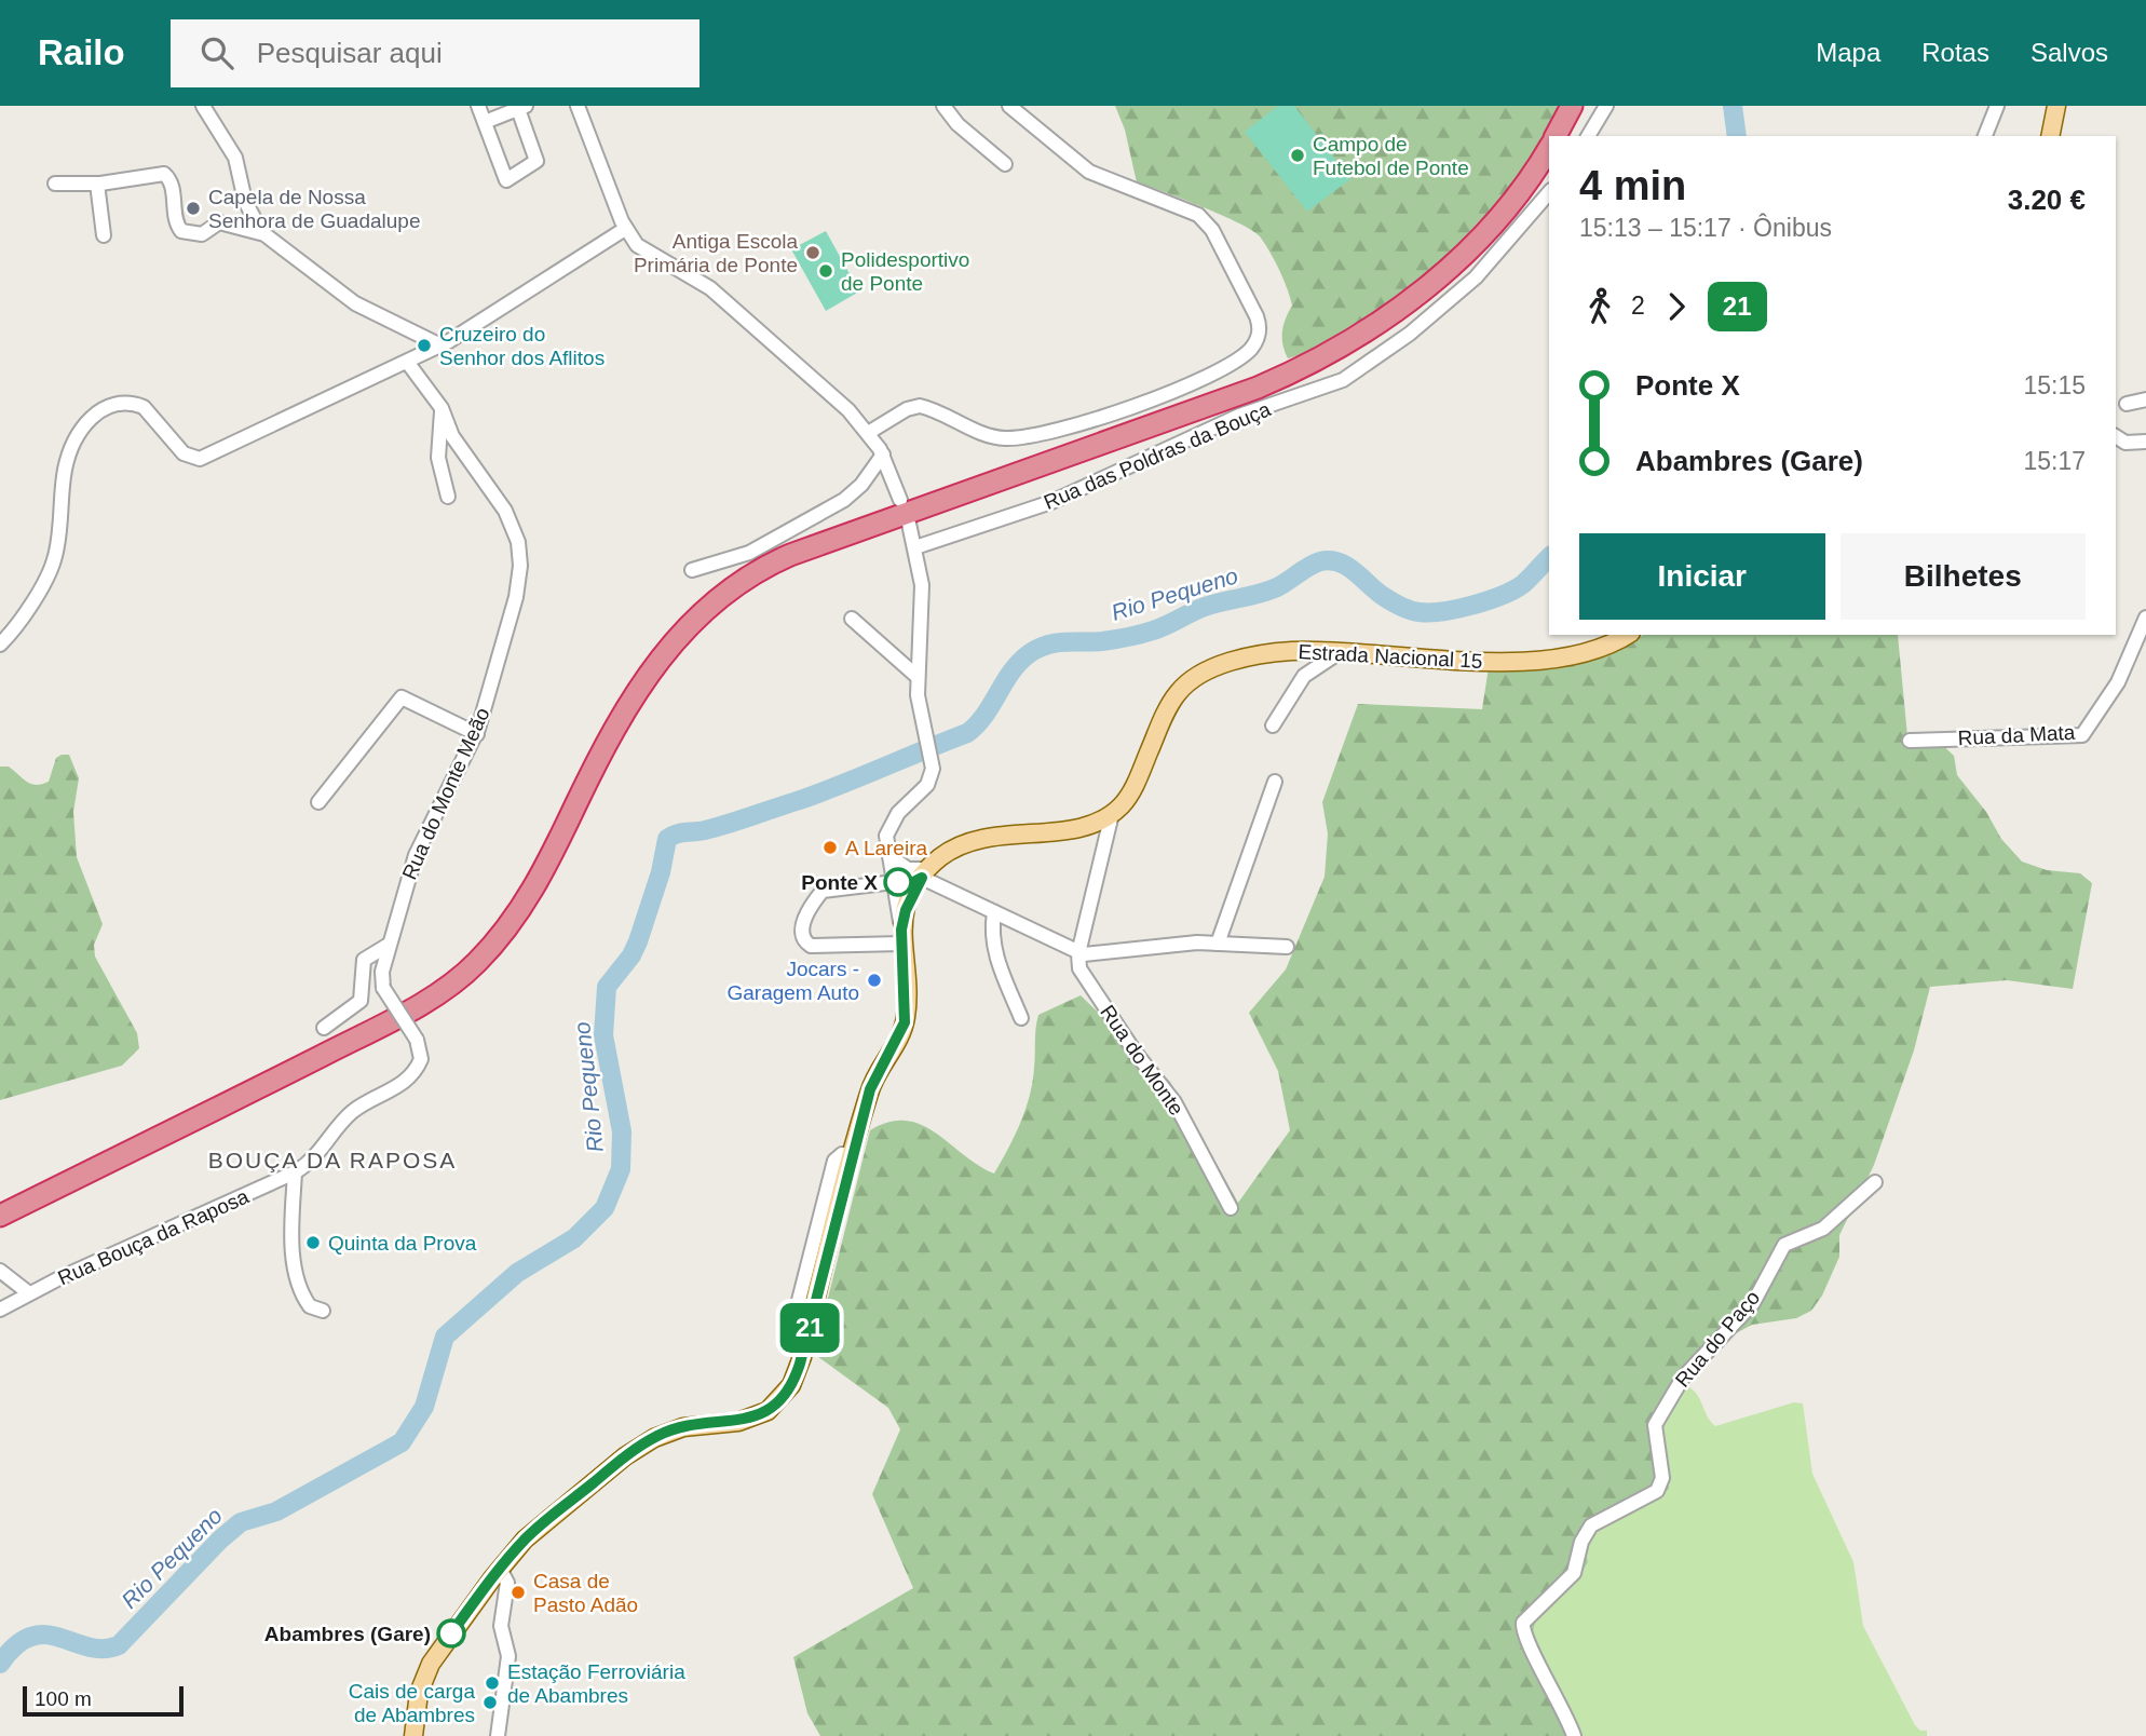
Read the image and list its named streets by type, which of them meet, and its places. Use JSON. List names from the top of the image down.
{
  "streets": {
    "main road": ["Estrada Nacional 15"],
    "street": [
      "Rua das Poldras da Bouça",
      "Rua da Mata",
      "Rua do Monte Meão",
      "Rua do Monte",
      "Rua Bouça da Raposa",
      "Rua do Paço"
    ]
  },
  "crossings": [
    ["Rua do Monte Meão", "Rua Bouça da Raposa"]
  ],
  "districts": ["BOUÇA DA RAPOSA"],
  "water": ["Rio Pequeno"],
  "places": [
    "Campo de Futebol de Ponte",
    "Capela de Nossa Senhora de Guadalupe",
    "Antiga Escola Primária de Ponte",
    "Polidesportivo de Ponte",
    "Cruzeiro do Senhor dos Aflitos",
    "A Lareira",
    "Ponte X",
    "Jocars - Garagem Auto",
    "Quinta da Prova",
    "Casa de Pasto Adão",
    "Abambres (Gare)",
    "Estação Ferroviária de Abambres",
    "Cais de carga de Abambres"
  ],
  "lines": ["bus line 21"],
  "scale_bar": "100 m",
  "page": {
    "header": "Railo",
    "search": "Pesquisar aqui",
    "nav": ["Mapa", "Rotas", "Salvos"],
    "on_map": "21",
    "heading": ["4 min", "15:13 – 15:17 · Ônibus", "3.20 €"],
    "legs": ["2", "21"],
    "list": [
      {
        "name": "Ponte X",
        "value": "15:15"
      },
      {
        "name": "Abambres (Gare)",
        "value": "15:17"
      }
    ],
    "buttons": ["Iniciar", "Bilhetes"],
    "scale": "100 m"
  }
}
